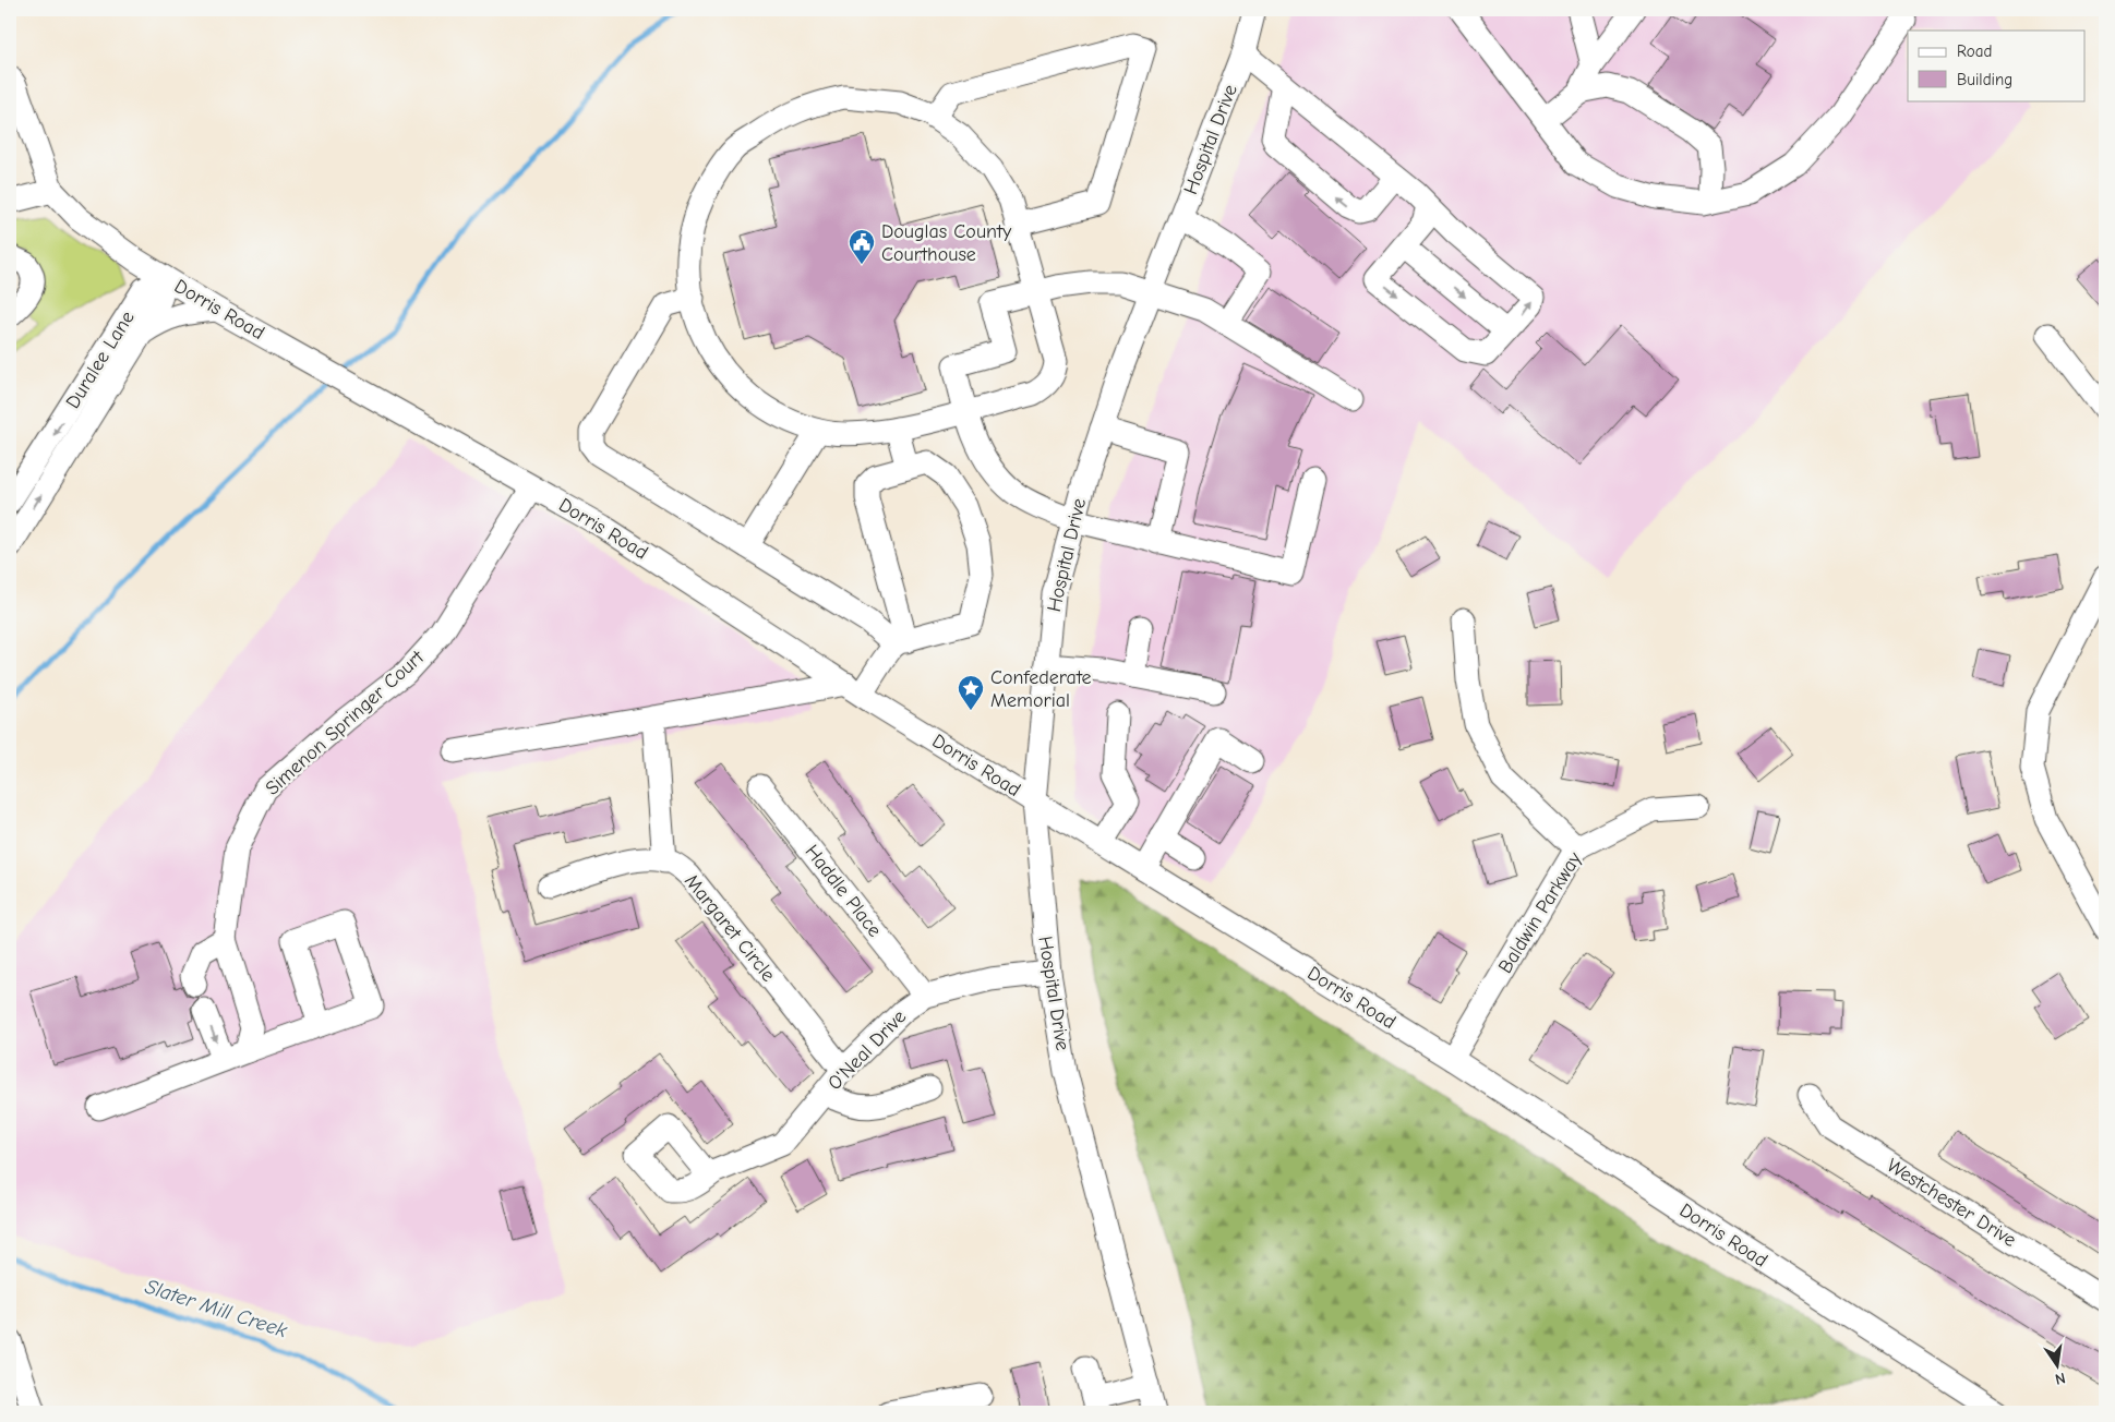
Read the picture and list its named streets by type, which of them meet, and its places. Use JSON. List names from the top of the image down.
{
  "streets": {
    "street": [
      "Hospital Drive",
      "Dorris Road",
      "Duralee Lane",
      "Simenon Springer Court",
      "Haddle Place",
      "Baldwin Parkway",
      "Margaret Circle",
      "O'Neal Drive",
      "Westchester Drive"
    ]
  },
  "crossings": [
    ["Hospital Drive", "Dorris Road"],
    ["Hospital Drive", "O'Neal Drive"],
    ["Dorris Road", "Duralee Lane"],
    ["Dorris Road", "Simenon Springer Court"],
    ["Dorris Road", "Baldwin Parkway"],
    ["Haddle Place", "O'Neal Drive"],
    ["Margaret Circle", "O'Neal Drive"]
  ],
  "water": ["Slater Mill Creek"],
  "places": {
    "public building": ["Douglas County Courthouse"],
    "place": ["Confederate Memorial"]
  },
  "legend": ["Road", "Building"],
  "north": "bottom"
}
